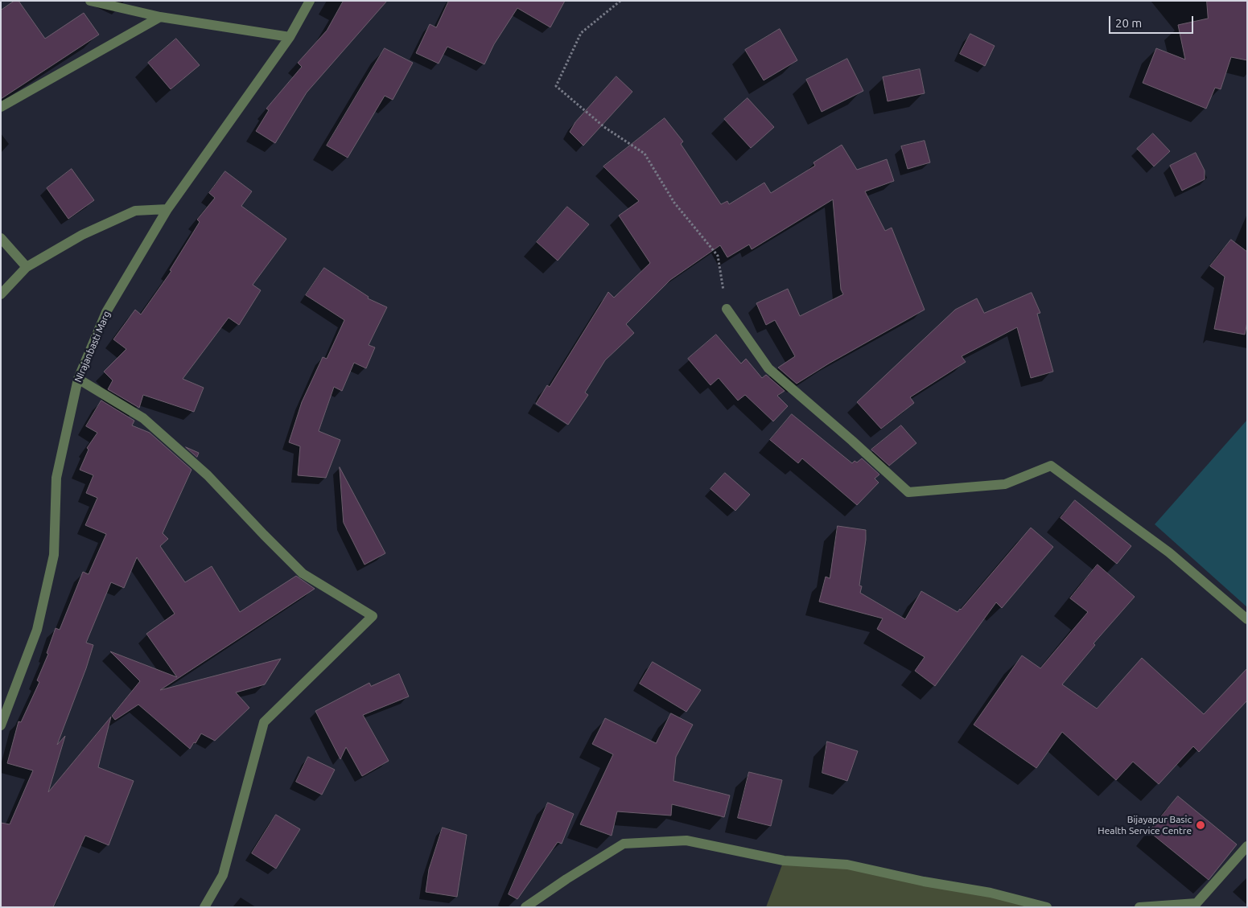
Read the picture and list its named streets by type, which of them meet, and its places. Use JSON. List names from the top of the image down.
{
  "streets": {
    "street": ["NIrajanbasti Marg"]
  },
  "places": ["Bijayapur Basic Health Service Centre"],
  "scale_bar": "20 m"
}
